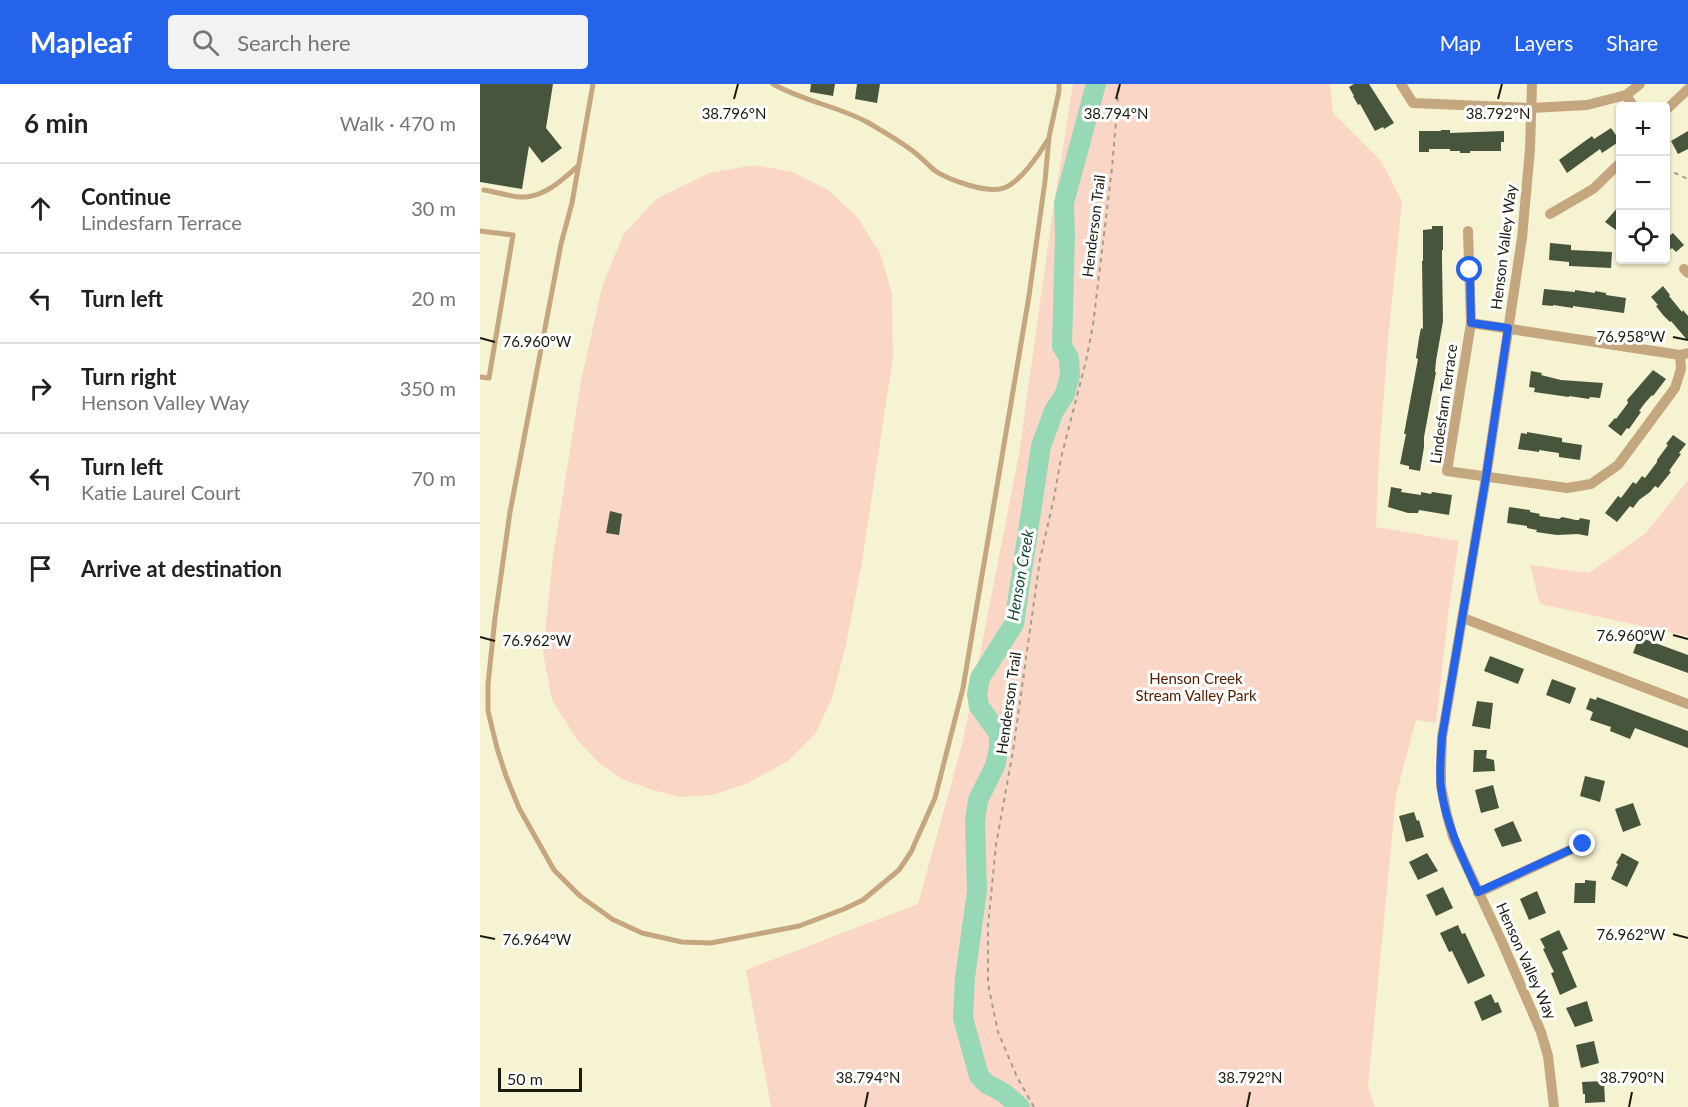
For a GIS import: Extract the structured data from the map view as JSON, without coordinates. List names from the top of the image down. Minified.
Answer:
{"streets":{"street":["Henson Valley Way","Lindesfarn Terrace"],"path":["Henderson Trail"]},"crossings":[["Henson Valley Way","Lindesfarn Terrace"]],"water":["Henson Creek"],"parks":["Henson Creek Stream Valley Park"],"scale_bar":"50 m","page":{"header":"Mapleaf","search":"Search here","nav":["Map","Layers","Share"],"heading":["6 min","Walk · 470 m"],"map_buttons":["+","−"],"list":[["Continue","Lindesfarn Terrace","30 m"],["Turn left","20 m"],["Turn right","Henson Valley Way","350 m"],["Turn left","Katie Laurel Court","70 m"],"Arrive at destination"],"scale":"50 m"},"coordinates":["38.796°N","38.794°N","38.792°N","76.958°W","76.960°W","76.962°W","76.964°W","38.790°N"]}
